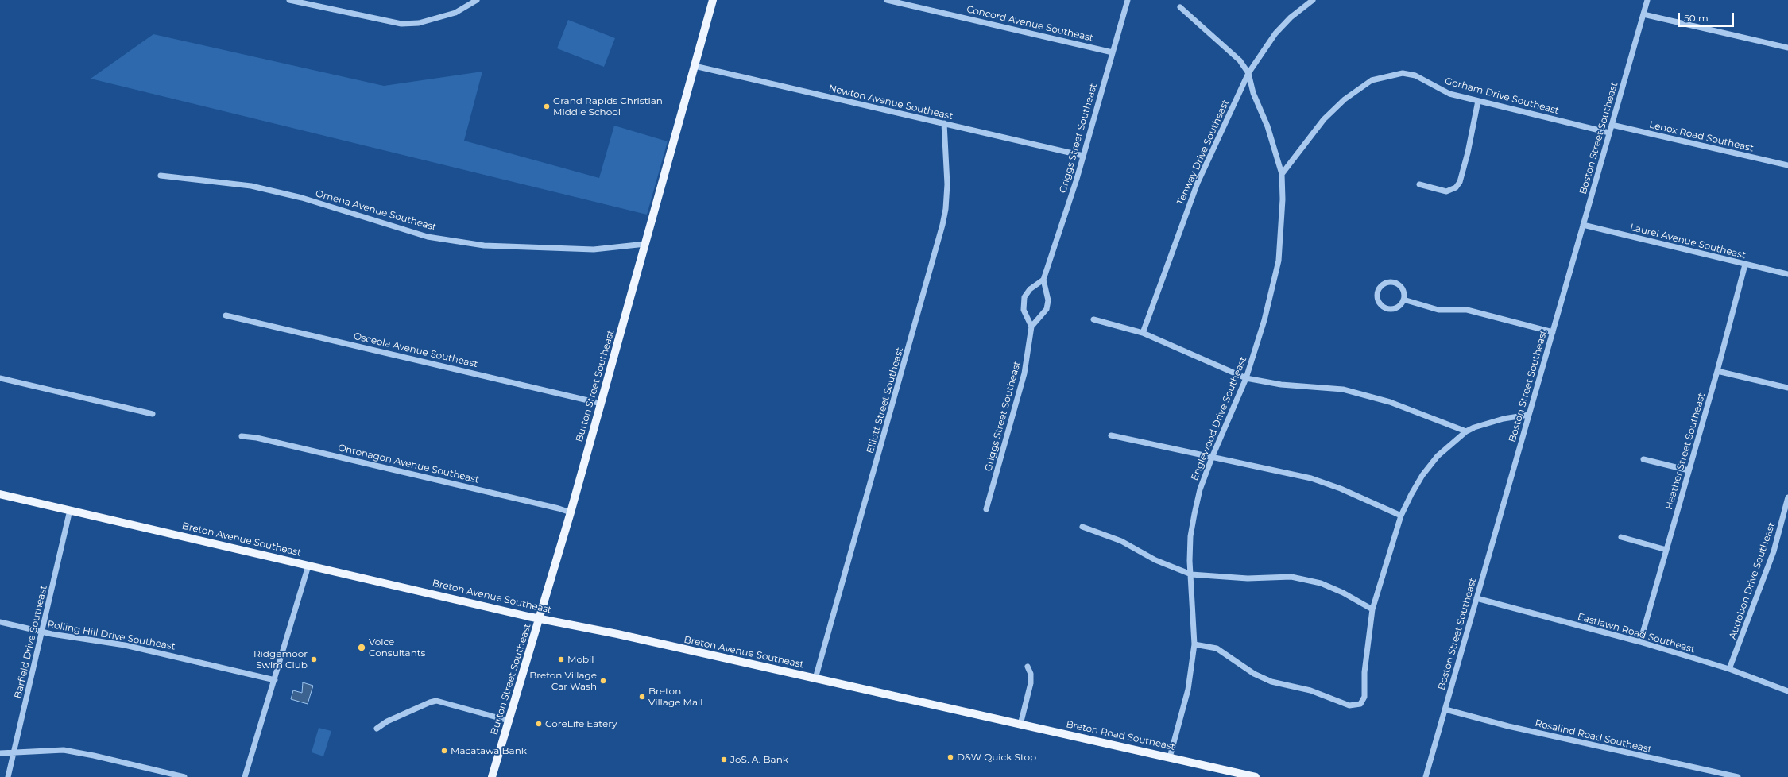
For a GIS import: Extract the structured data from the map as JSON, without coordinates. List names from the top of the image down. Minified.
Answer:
{"streets":{"main road":["Burton Street Southeast","Breton Avenue Southeast","Breton Road Southeast"],"street":["Concord Avenue Southeast","Gorham Drive Southeast","Newton Avenue Southeast","Lenox Road Southeast","Griggs Street Southeast","Boston Street Southeast","Tenway Drive Southeast","Omena Avenue Southeast","Laurel Avenue Southeast","Osceola Avenue Southeast","Elliott Street Southeast","Englewood Drive Southeast","Heather Street Southeast","Ontonagon Avenue Southeast","Audobon Drive Southeast","Eastlawn Road Southeast","Rolling Hill Drive Southeast","Barfield Drive Southeast","Rosalind Road Southeast"]},"crossings":[["Concord Avenue Southeast","Griggs Street Southeast"],["Gorham Drive Southeast","Boston Street Southeast"],["Gorham Drive Southeast","Englewood Drive Southeast"],["Newton Avenue Southeast","Griggs Street Southeast"],["Newton Avenue Southeast","Burton Street Southeast"],["Newton Avenue Southeast","Elliott Street Southeast"],["Lenox Road Southeast","Boston Street Southeast"],["Boston Street Southeast","Laurel Avenue Southeast"],["Boston Street Southeast","Eastlawn Road Southeast"],["Boston Street Southeast","Rosalind Road Southeast"],["Tenway Drive Southeast","Englewood Drive Southeast"],["Omena Avenue Southeast","Burton Street Southeast"],["Laurel Avenue Southeast","Heather Street Southeast"],["Osceola Avenue Southeast","Burton Street Southeast"],["Burton Street Southeast","Ontonagon Avenue Southeast"],["Burton Street Southeast","Breton Avenue Southeast"],["Elliott Street Southeast","Breton Avenue Southeast"],["Englewood Drive Southeast","Breton Road Southeast"],["Heather Street Southeast","Eastlawn Road Southeast"],["Breton Avenue Southeast","Barfield Drive Southeast"],["Breton Avenue Southeast","Breton Road Southeast"],["Audobon Drive Southeast","Eastlawn Road Southeast"],["Rolling Hill Drive Southeast","Barfield Drive Southeast"]],"places":["Grand Rapids Christian Middle School","Voice Consultants","Ridgemoor Swim Club","Mobil","Breton Village Car Wash","Breton Village Mall","CoreLife Eatery","Macatawa Bank","D&W Quick Stop","JoS. A. Bank"],"scale_bar":"50 m"}
